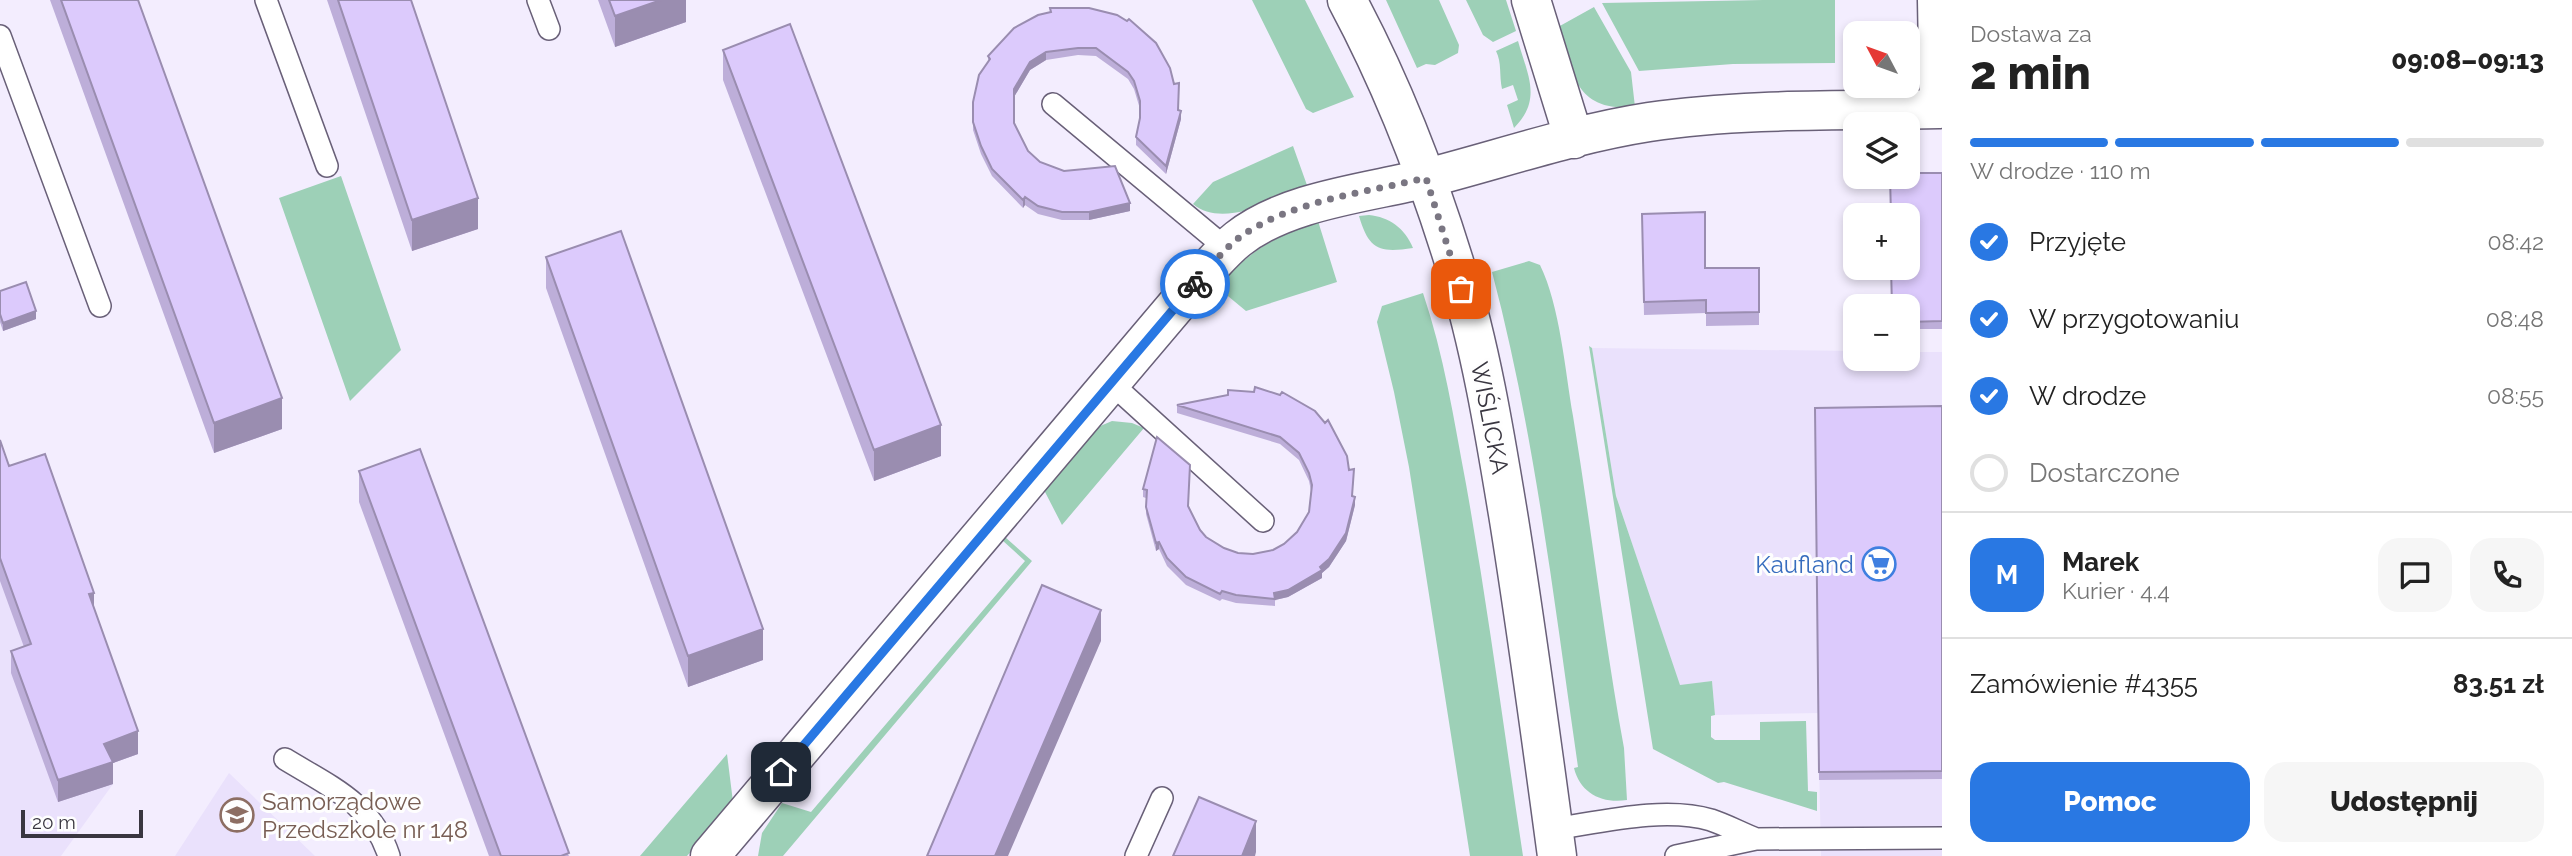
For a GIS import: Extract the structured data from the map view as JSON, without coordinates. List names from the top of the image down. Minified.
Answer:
{"streets":{"street":["WIŚLICKA"]},"places":{"supermarket":["Kaufland"],"school or university":["Samorządowe Przedszkole nr 148"]},"scale_bar":"20 m","north":"top left","page":{"heading":["2 min","Dostawa za","09:08–09:13"],"panel":["Marek","Kurier · 4.4","Zamówienie #4355","83.51 zł"],"map_buttons":["+","−"],"bar":"W drodze · 110 m","list":[["Przyjęte","08:42"],["W przygotowaniu","08:48"],["W drodze","08:55"],"Dostarczone"],"round":"M","buttons":["Pomoc","Udostępnij"],"scale":"20 m"}}
